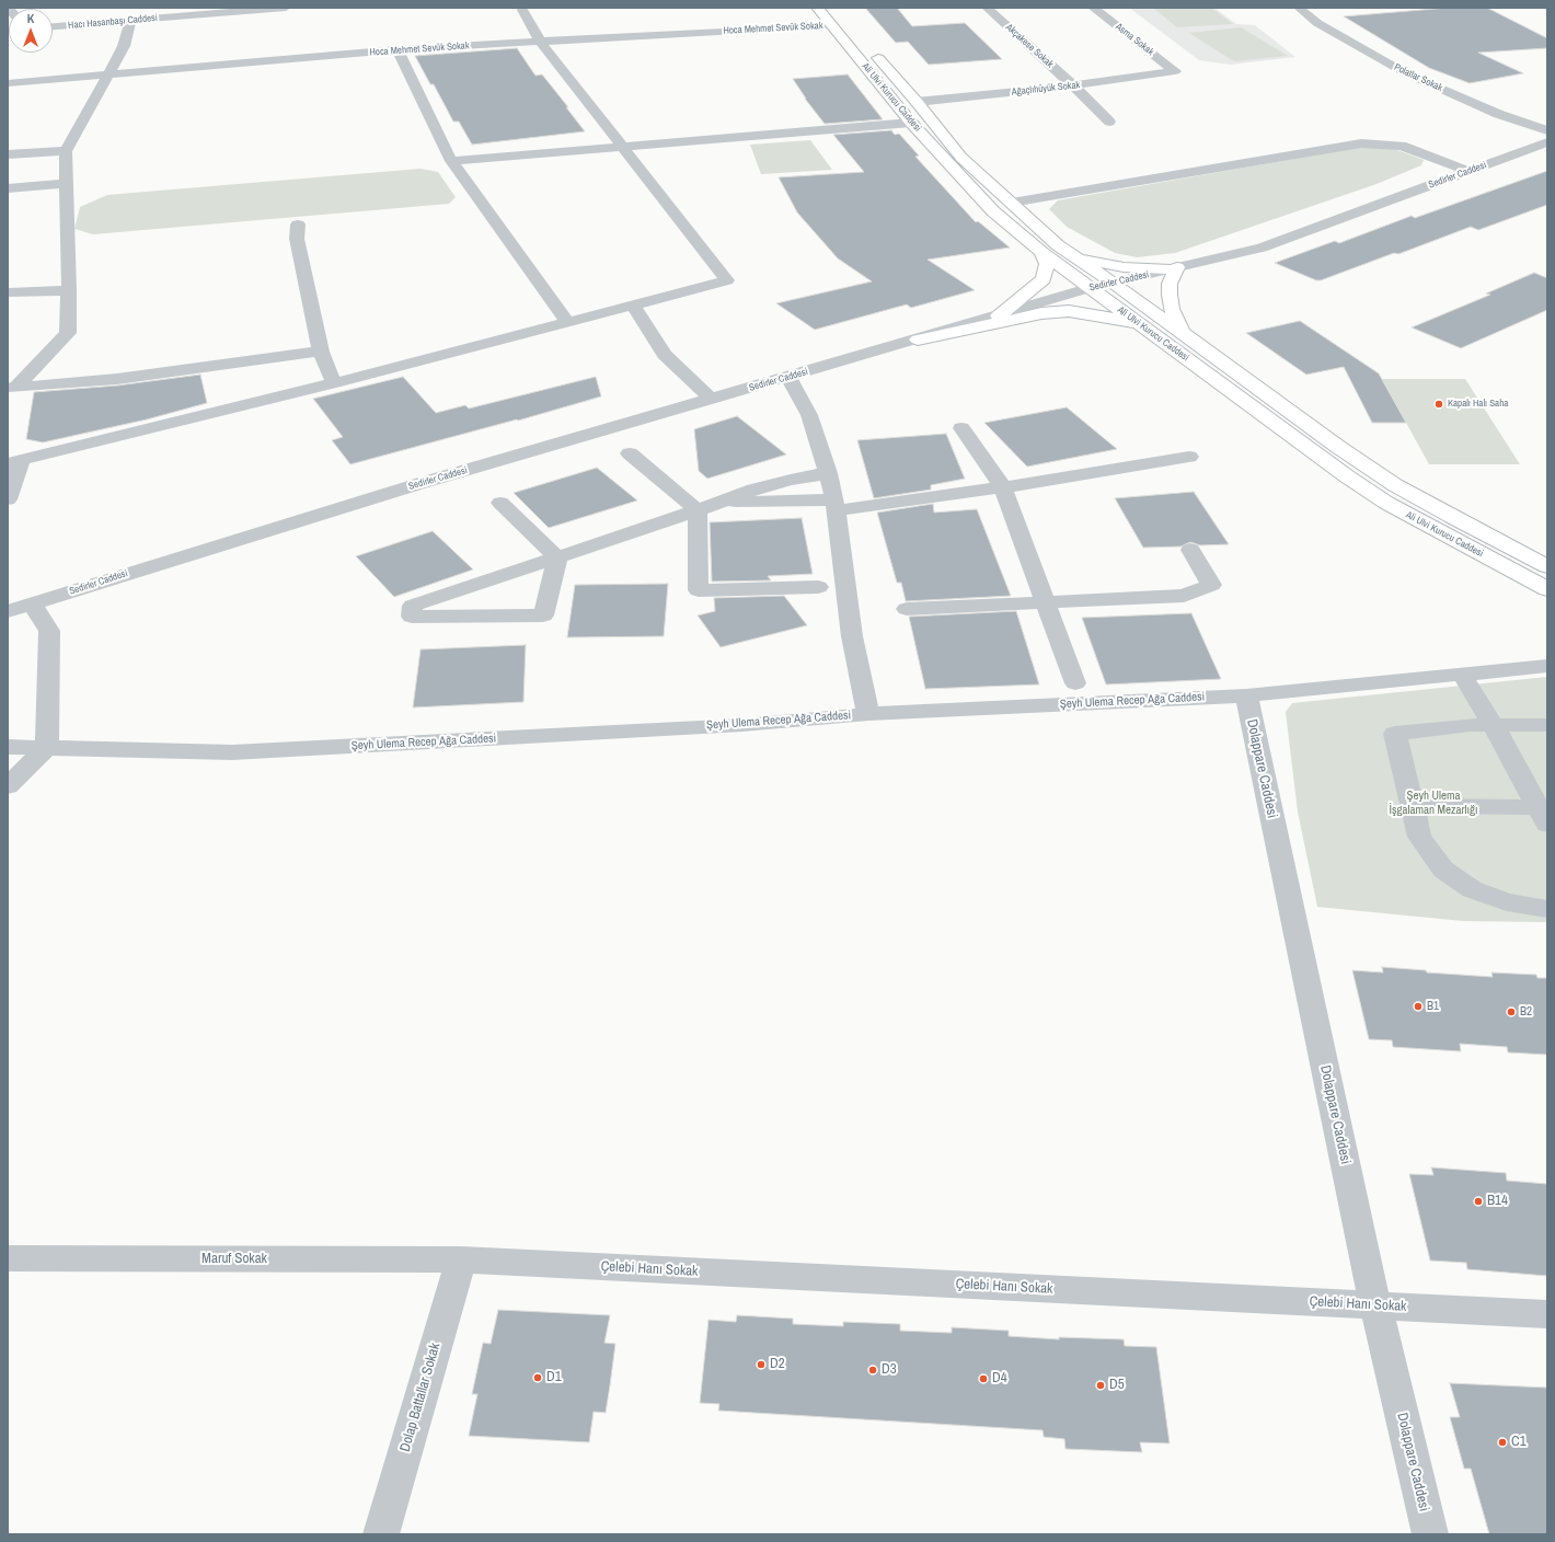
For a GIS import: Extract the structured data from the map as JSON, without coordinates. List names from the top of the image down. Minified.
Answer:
{"streets":{"main road":["Ali Ulvi Kurucu Caddesi"],"street":["Hacı Hasanbaşı Caddesi","Hoca Mehmet Sevük Sokak","Asma Sokak","Akçakese Sokak","Polatlar Sokak","Ağaçlıhüyük Sokak","Sedirler Caddesi","Şeyh Ulema Recep Ağa Caddesi","Dolappare Caddesi","Maruf Sokak","Çelebi Hanı Sokak","Dolap Battallar Sokak"]},"crossings":[["Hoca Mehmet Sevük Sokak","Ali Ulvi Kurucu Caddesi"],["Asma Sokak","Ağaçlıhüyük Sokak"],["Akçakese Sokak","Ağaçlıhüyük Sokak"],["Ağaçlıhüyük Sokak","Ali Ulvi Kurucu Caddesi"],["Ali Ulvi Kurucu Caddesi","Sedirler Caddesi"],["Şeyh Ulema Recep Ağa Caddesi","Dolappare Caddesi"],["Dolappare Caddesi","Çelebi Hanı Sokak"],["Maruf Sokak","Çelebi Hanı Sokak"],["Maruf Sokak","Dolap Battallar Sokak"],["Çelebi Hanı Sokak","Dolap Battallar Sokak"]],"parks":["Şeyh Ulema İşgalaman Mezarlığı"],"places":["Kapalı Halı Saha","B1","B2","B14","D2","D3","D1","D4","D5","C1"],"north":"top"}
